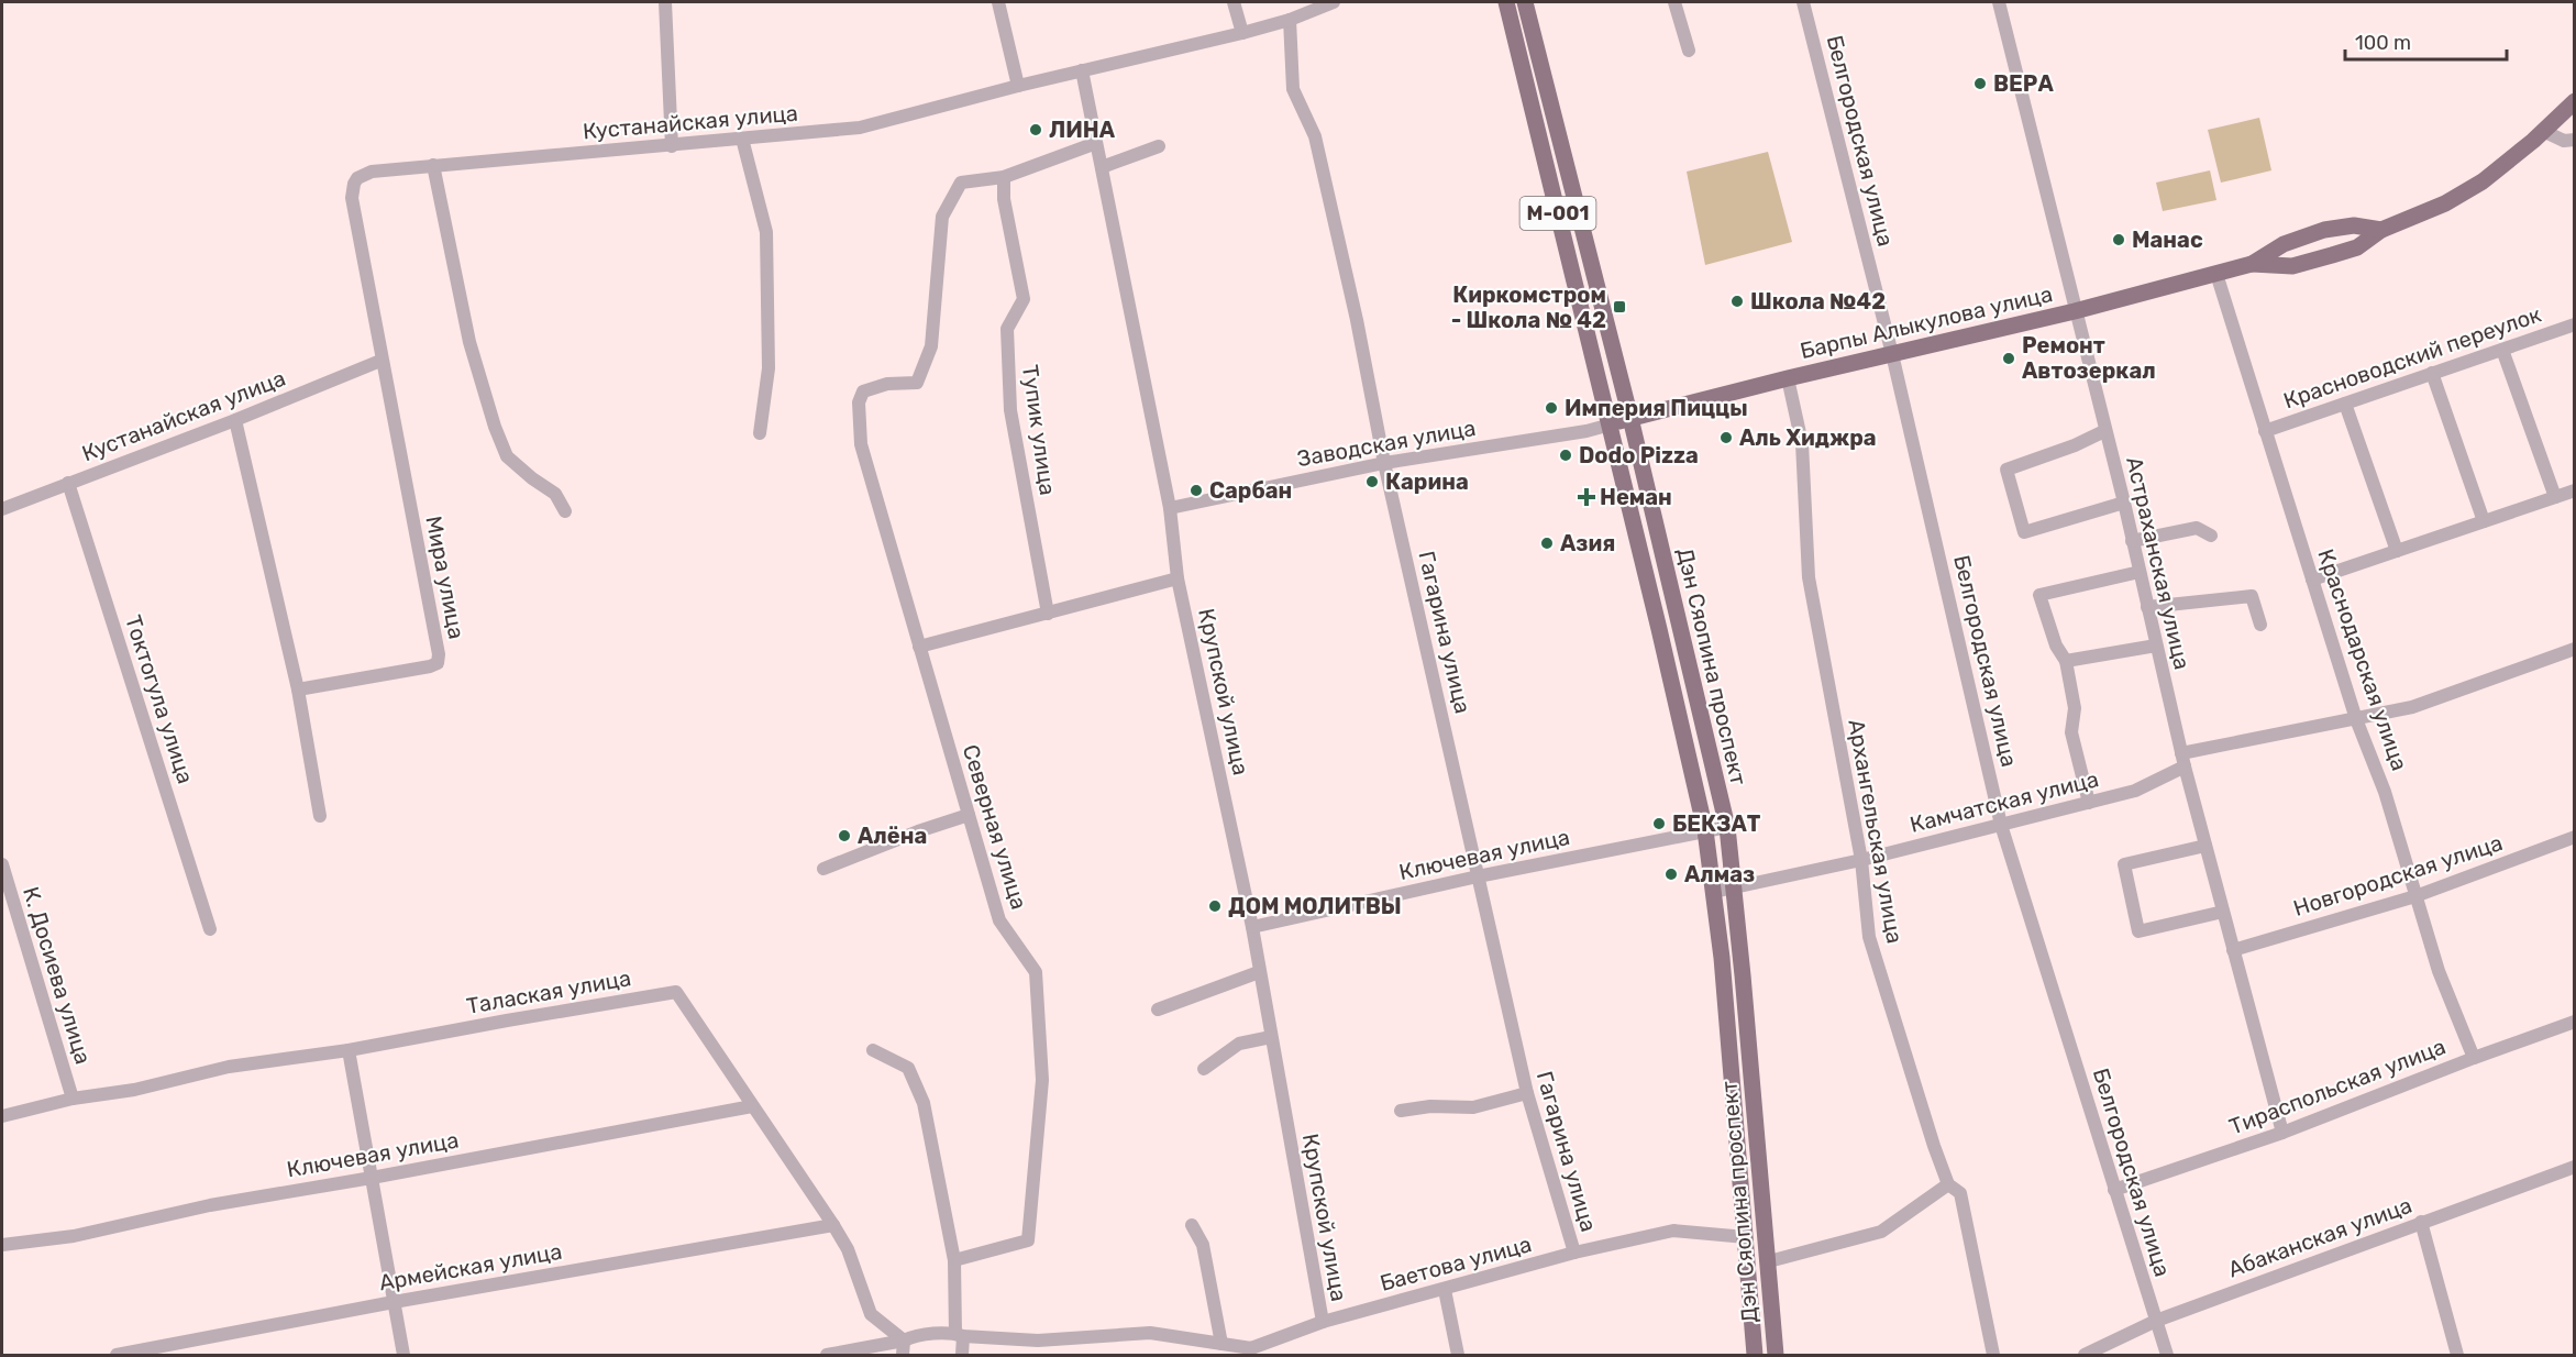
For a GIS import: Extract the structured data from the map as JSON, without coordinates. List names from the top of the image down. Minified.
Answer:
{"streets":{"main road":["M-001","Барпы Алыкулова улица","Дэн Сяопина проспект"],"street":["Кустанайская улица","Белгородская улица","Красноводский переулок","Тупик улица","Заводская улица","Астраханская улица","Мира улица","Гагарина улица","Краснодарская улица","Крупской улица","Токтогула улица","Камчатская улица","Северная улица","Архангельская улица","Ключевая улица","Новгородская улица","К. Досиева улица","Талаская улица","Тираспольская улица","Абаканская улица","Баетова улица","Армейская улица"]},"crossings":[["Кустанайская улица","Мира улица"],["Кустанайская улица","Гагарина улица"],["Кустанайская улица","Крупской улица"],["Кустанайская улица","Токтогула улица"],["Белгородская улица","Барпы Алыкулова улица"],["Белгородская улица","Камчатская улица"],["Белгородская улица","Тираспольская улица"],["Белгородская улица","Абаканская улица"],["Барпы Алыкулова улица","Заводская улица"],["Барпы Алыкулова улица","Астраханская улица"],["Барпы Алыкулова улица","Краснодарская улица"],["Барпы Алыкулова улица","Дэн Сяопина проспект"],["Барпы Алыкулова улица","Архангельская улица"],["Красноводский переулок","Краснодарская улица"],["Тупик улица","Северная улица"],["Заводская улица","Гагарина улица"],["Заводская улица","Дэн Сяопина проспект"],["Заводская улица","Крупской улица"],["Астраханская улица","Камчатская улица"],["Астраханская улица","Новгородская улица"],["Астраханская улица","Тираспольская улица"],["Гагарина улица","Ключевая улица"],["Гагарина улица","Баетова улица"],["Краснодарская улица","Камчатская улица"],["Краснодарская улица","Новгородская улица"],["Краснодарская улица","Тираспольская улица"],["Дэн Сяопина проспект","Камчатская улица"],["Дэн Сяопина проспект","Ключевая улица"],["Дэн Сяопина проспект","Баетова улица"],["Крупской улица","Ключевая улица"],["Крупской улица","Баетова улица"],["Камчатская улица","Архангельская улица"],["Ключевая улица","Талаская улица"],["К. Досиева улица","Талаская улица"],["Талаская улица","Баетова улица"],["Талаская улица","Армейская улица"]],"places":{"other":["ВЕРА","ЛИНА","Манас","Школа №42","Ремонт Автозеркал","Империя Пиццы","Аль Хиджра","Dodo Pizza","Карина","Сарбан","Азия","БЕКЗАТ","Алёна","Алмаз","ДОМ МОЛИТВЫ"],"transit":["Киркомстром - Школа № 42"],"health":["Неман"]},"scale_bar":"100 m"}
